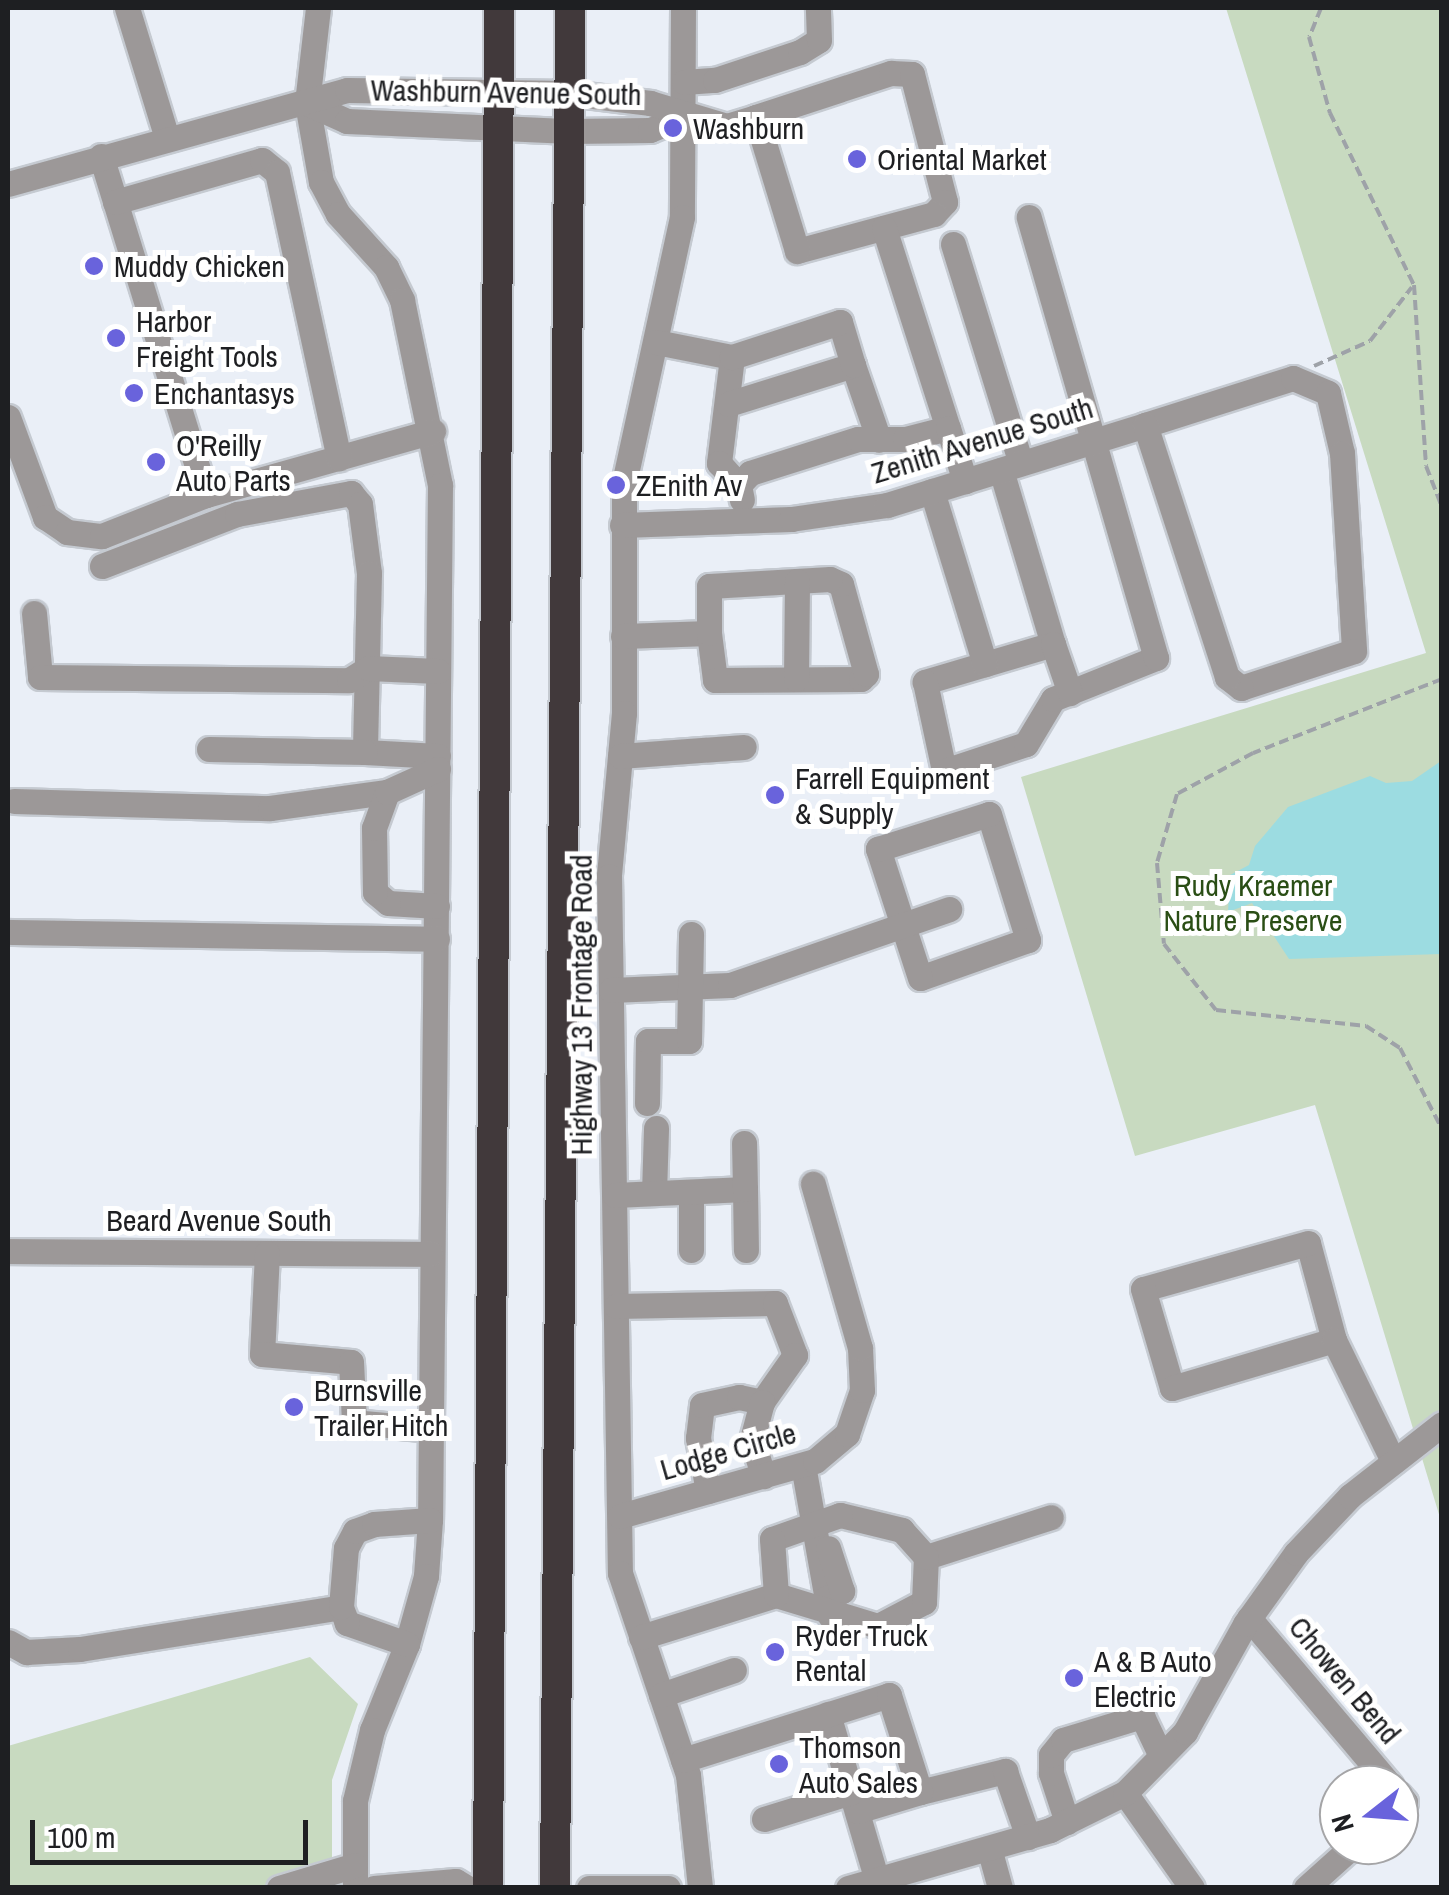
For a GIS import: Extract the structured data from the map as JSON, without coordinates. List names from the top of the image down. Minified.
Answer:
{"streets":{"street":["Washburn Avenue South","Zenith Avenue South","Highway 13 Frontage Road","Beard Avenue South","Lodge Circle","Chowen Bend"]},"crossings":[["Washburn Avenue South","Highway 13 Frontage Road"],["Zenith Avenue South","Highway 13 Frontage Road"],["Highway 13 Frontage Road","Lodge Circle"]],"parks":["Rudy Kraemer Nature Preserve"],"places":["Washburn","Oriental Market","Muddy Chicken","Harbor Freight Tools","Enchantasys","O'Reilly Auto Parts","ZEnith Av","Farrell Equipment & Supply","Burnsville Trailer Hitch","Ryder Truck Rental","A & B Auto Electric","Thomson Auto Sales"],"scale_bar":"100 m","north":"left"}
